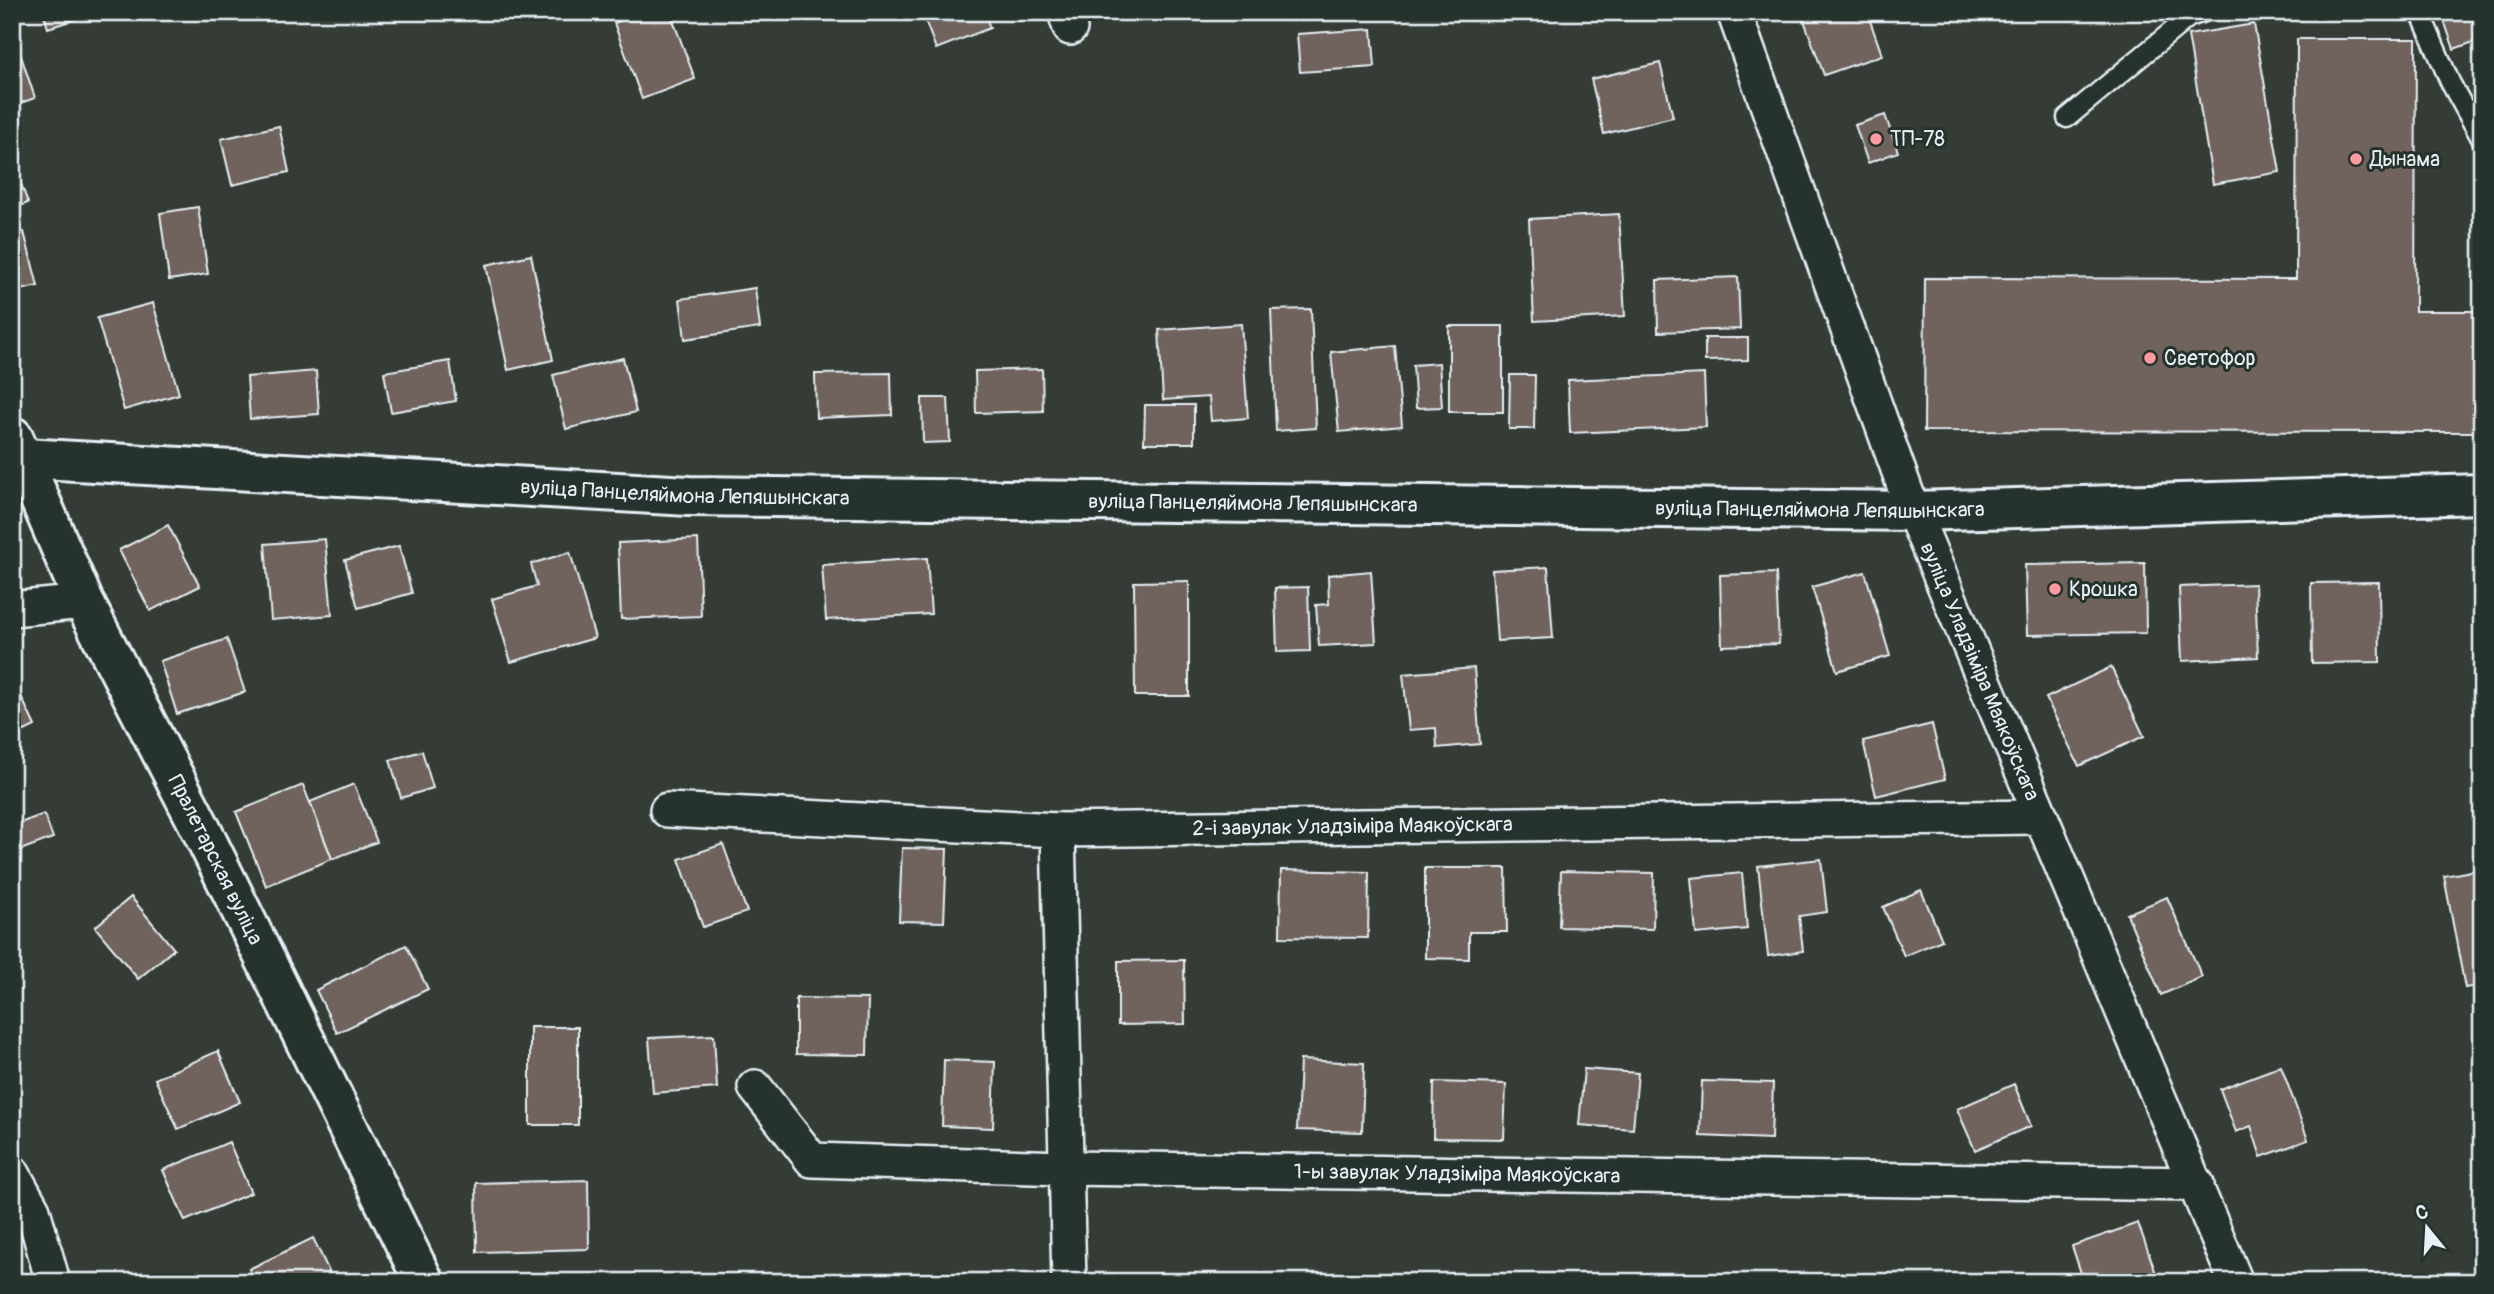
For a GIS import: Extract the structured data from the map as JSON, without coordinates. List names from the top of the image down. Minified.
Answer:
{"streets":{"street":["вуліца Панцеляймона Лепяшынскага","вуліца Уладзіміра Маякоўскага","2-і завулак Уладзіміра Маякоўскага","Пралетарская вуліца","1-ы завулак Уладзіміра Маякоўскага"]},"crossings":[["вуліца Панцеляймона Лепяшынскага","вуліца Уладзіміра Маякоўскага"],["вуліца Панцеляймона Лепяшынскага","Пралетарская вуліца"],["вуліца Уладзіміра Маякоўскага","2-і завулак Уладзіміра Маякоўскага"],["вуліца Уладзіміра Маякоўскага","1-ы завулак Уладзіміра Маякоўскага"]],"places":["ТП-78","Дынама","Светофор","Крошка"],"north":"top"}
